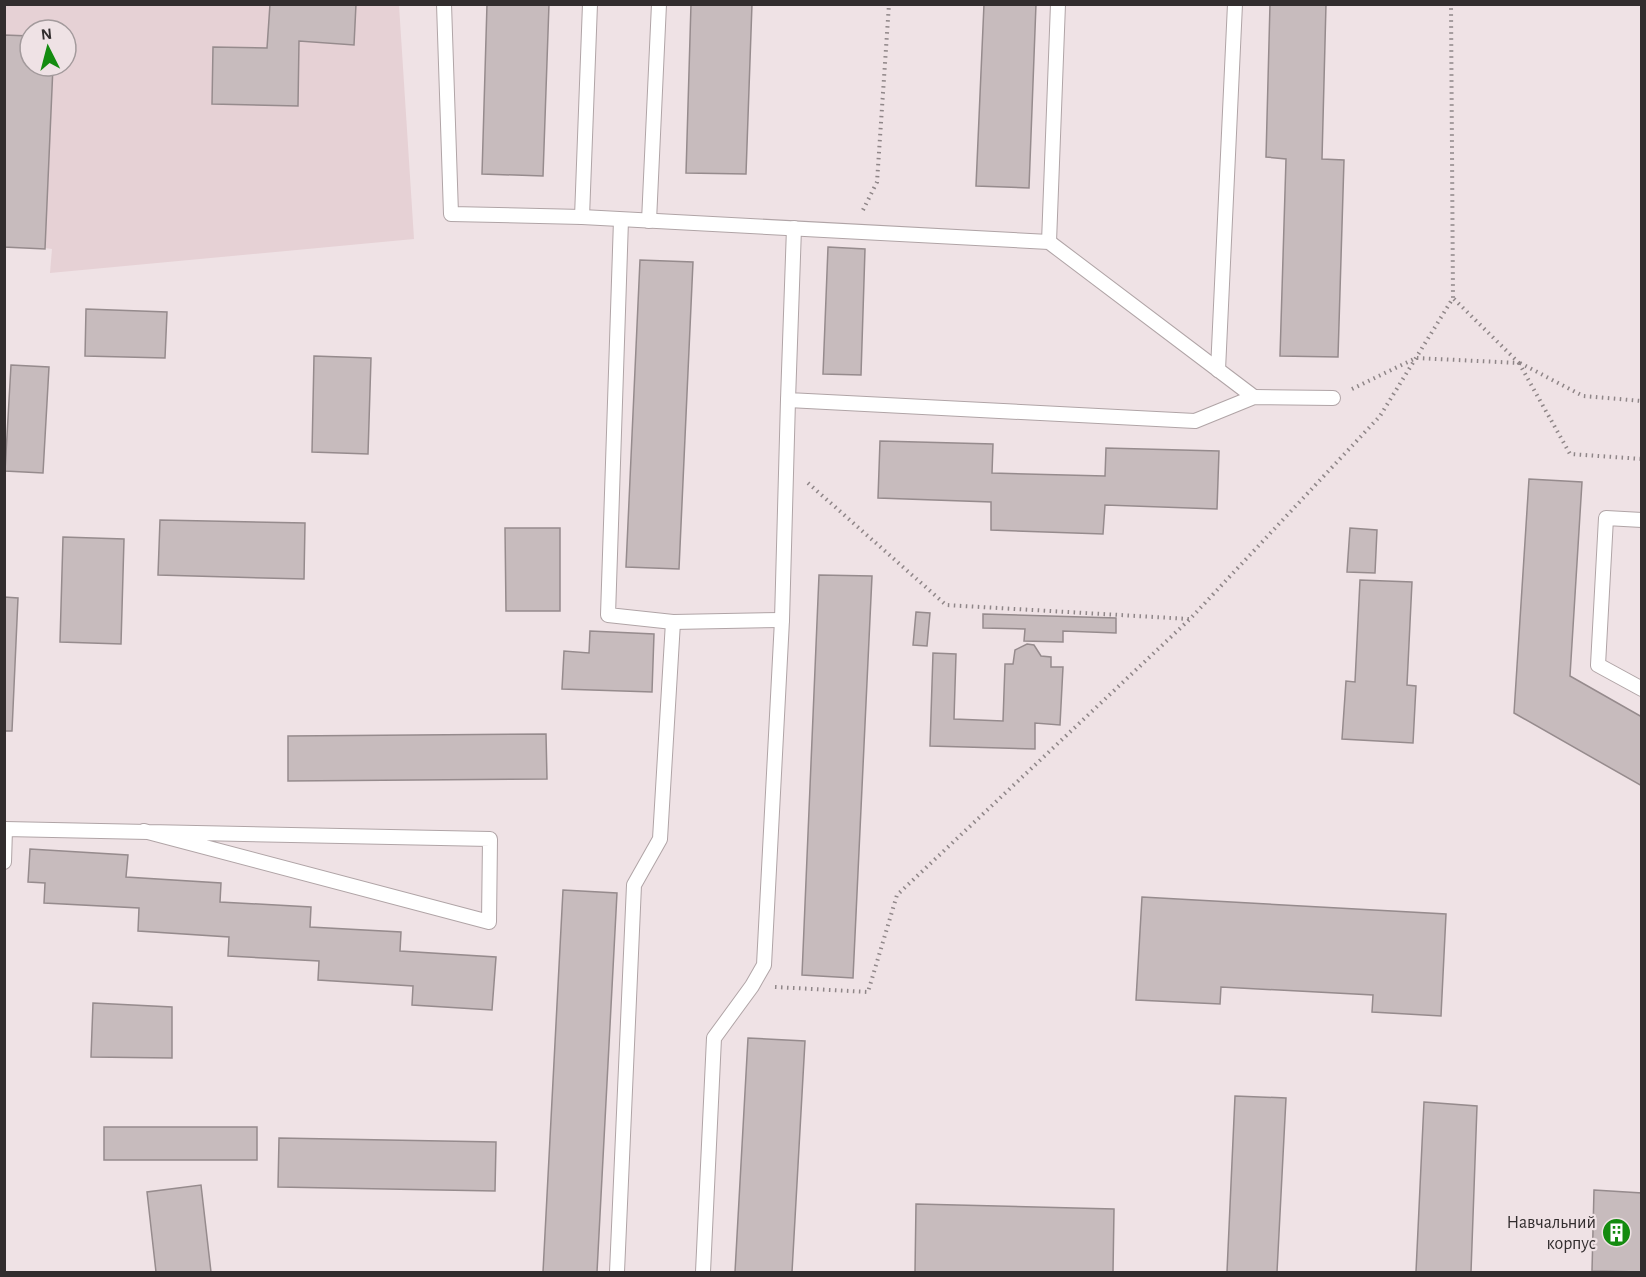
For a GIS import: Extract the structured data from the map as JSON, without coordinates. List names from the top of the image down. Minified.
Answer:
{"places":{"building":["Навчальний корпус"]},"north":"top"}
